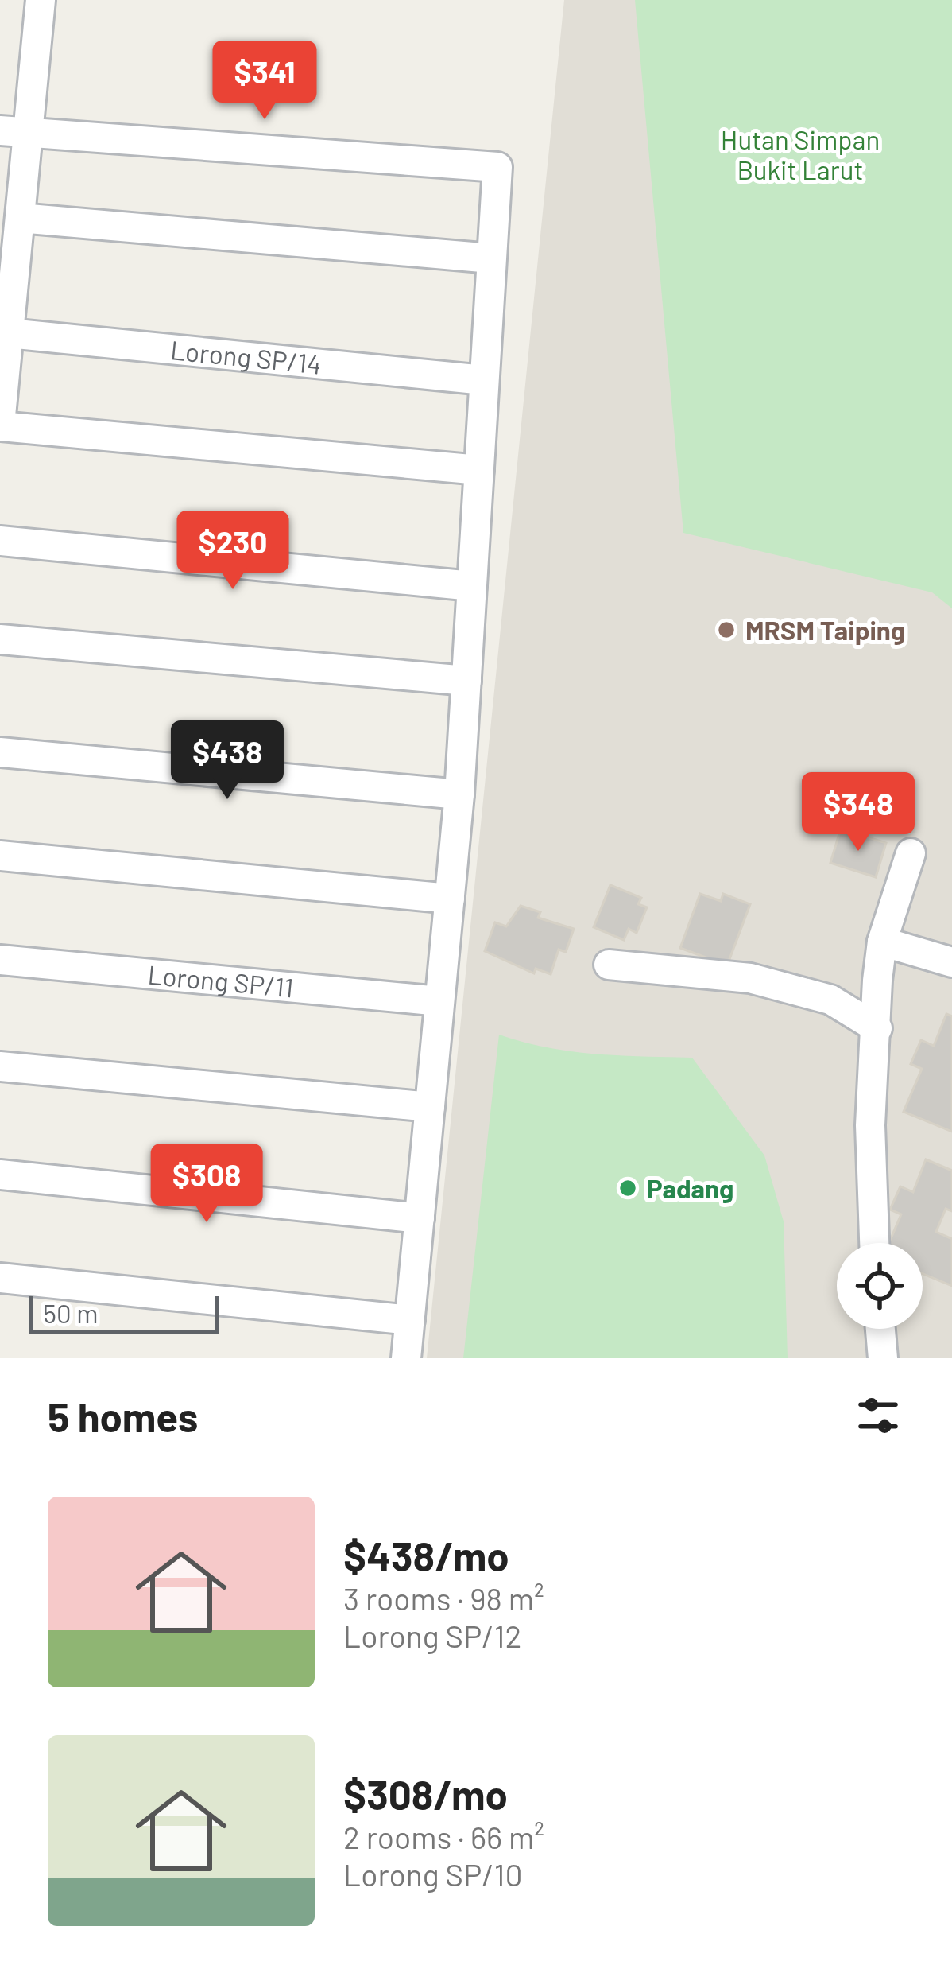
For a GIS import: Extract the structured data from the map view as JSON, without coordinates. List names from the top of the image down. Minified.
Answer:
{"streets":{"street":["Lorong SP/14","Lorong SP/11"]},"parks":["Hutan Simpan Bukit Larut"],"places":["MRSM Taiping","Padang"],"scale_bar":"50 m","page":{"price":["$341","$230","$438","$348","$308"],"scale":"50 m","heading":"5 homes","list":[{"name":"$438/mo","note":"3 rooms · 98 m² · Lorong SP/12"},{"name":"$308/mo","note":"2 rooms · 66 m² · Lorong SP/10"}]}}
